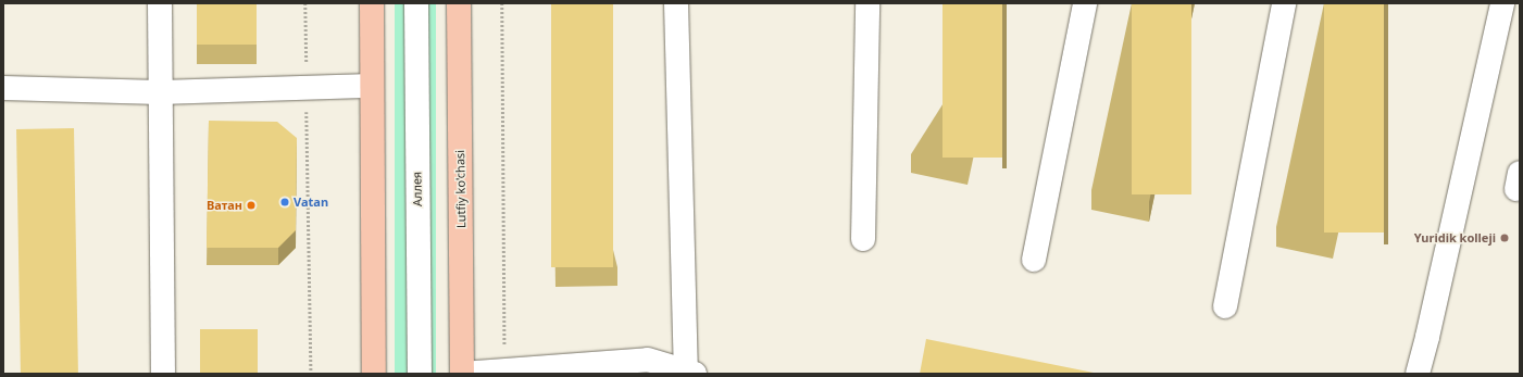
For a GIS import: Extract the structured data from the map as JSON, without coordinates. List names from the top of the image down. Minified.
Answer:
{"streets":{"main road":["Lutfiy ko'chasi"],"street":["Аллея"]},"places":["Vatan","Ватан","Yuridik kolleji"]}
